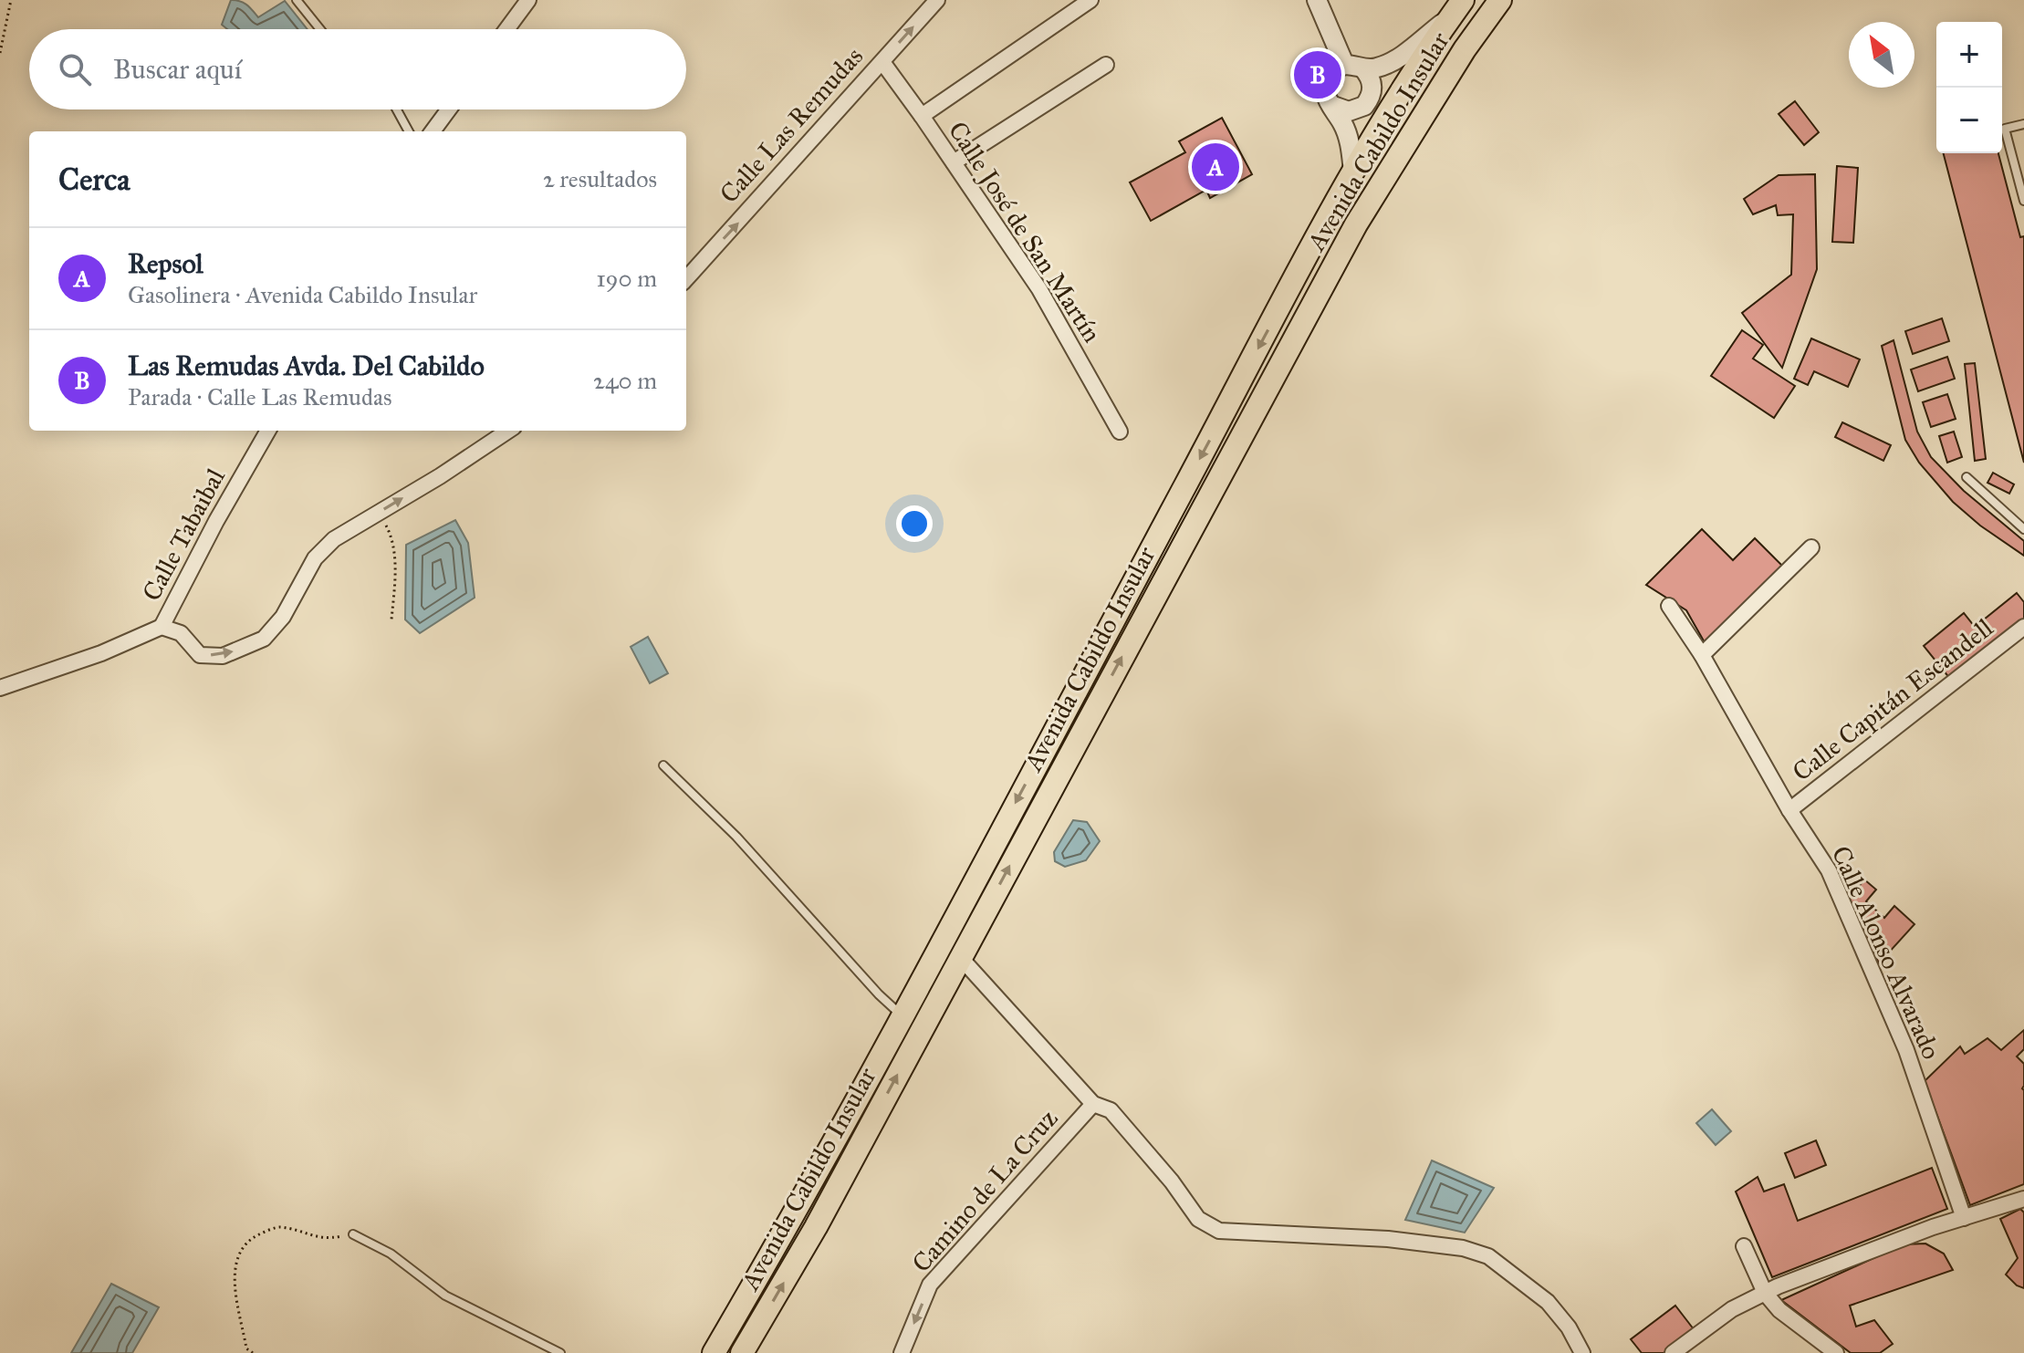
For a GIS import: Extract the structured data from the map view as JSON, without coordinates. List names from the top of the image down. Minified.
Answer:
{"streets":{"main road":["Avenida Cabildo Insular"],"street":["Calle Las Remudas","Calle José de San Martín","Calle Tabaibal","Calle Capitán Escandell","Calle Alonso Alvarado","Camino de La Cruz"]},"crossings":[["Calle Las Remudas","Calle José de San Martín"],["Calle Capitán Escandell","Calle Alonso Alvarado"]],"one_way":["Camino de La Cruz"],"north":"top left","page":{"map_buttons":["+","−"],"search":"Buscar aquí","pins":["B","A"],"heading":["Cerca","2 resultados"],"list":[{"mark":"A","name":"Repsol","note":"Gasolinera · Avenida Cabildo Insular","value":"190 m"},{"mark":"B","name":"Las Remudas Avda. Del Cabildo","note":"Parada · Calle Las Remudas","value":"240 m"}]}}
